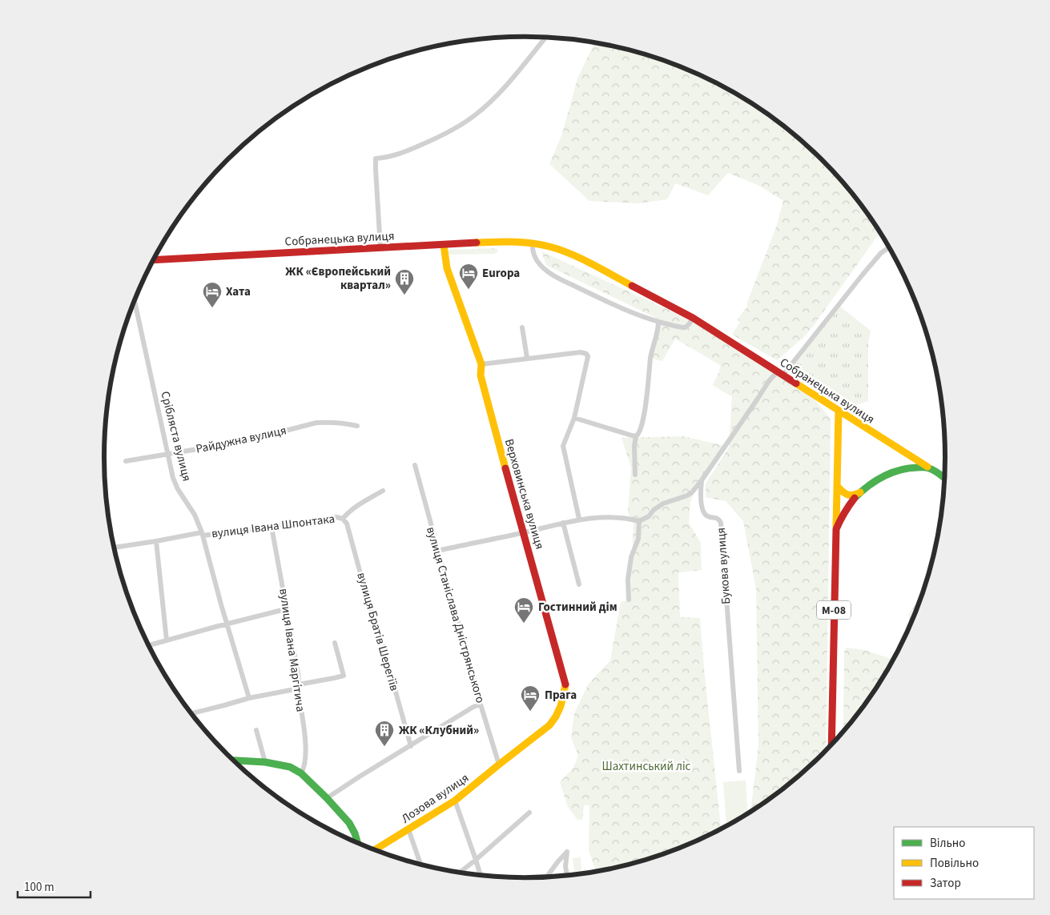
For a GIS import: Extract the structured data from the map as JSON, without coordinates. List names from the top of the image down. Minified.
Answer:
{"streets":{"main road":["Собранецька вулиця","Верховинська вулиця","М-08","Лозова вулиця"],"street":["Срібляста вулиця","Райдужна вулиця","вулиця Івана Шпонтака","Букова вулиця","вулиця Станіслава Дністрянського","вулиця Братів Шерегіїв","вулиця Івана Маргітича"]},"crossings":[["Собранецька вулиця","Верховинська вулиця"],["Собранецька вулиця","М-08"],["Срібляста вулиця","Райдужна вулиця"],["Срібляста вулиця","вулиця Івана Шпонтака"],["Верховинська вулиця","Лозова вулиця"],["вулиця Івана Шпонтака","вулиця Братів Шерегіїв"],["вулиця Івана Шпонтака","вулиця Івана Маргітича"],["вулиця Станіслава Дністрянського","Лозова вулиця"]],"parks":["Шахтинський ліс"],"places":{"hotel":["Europa","Хата","Гостинний дім","Прага"],"building":["ЖК «Європейський квартал»","ЖК «Клубний»"]},"legend":["Вільно","Повільно","Затор"],"scale_bar":"100 m"}
